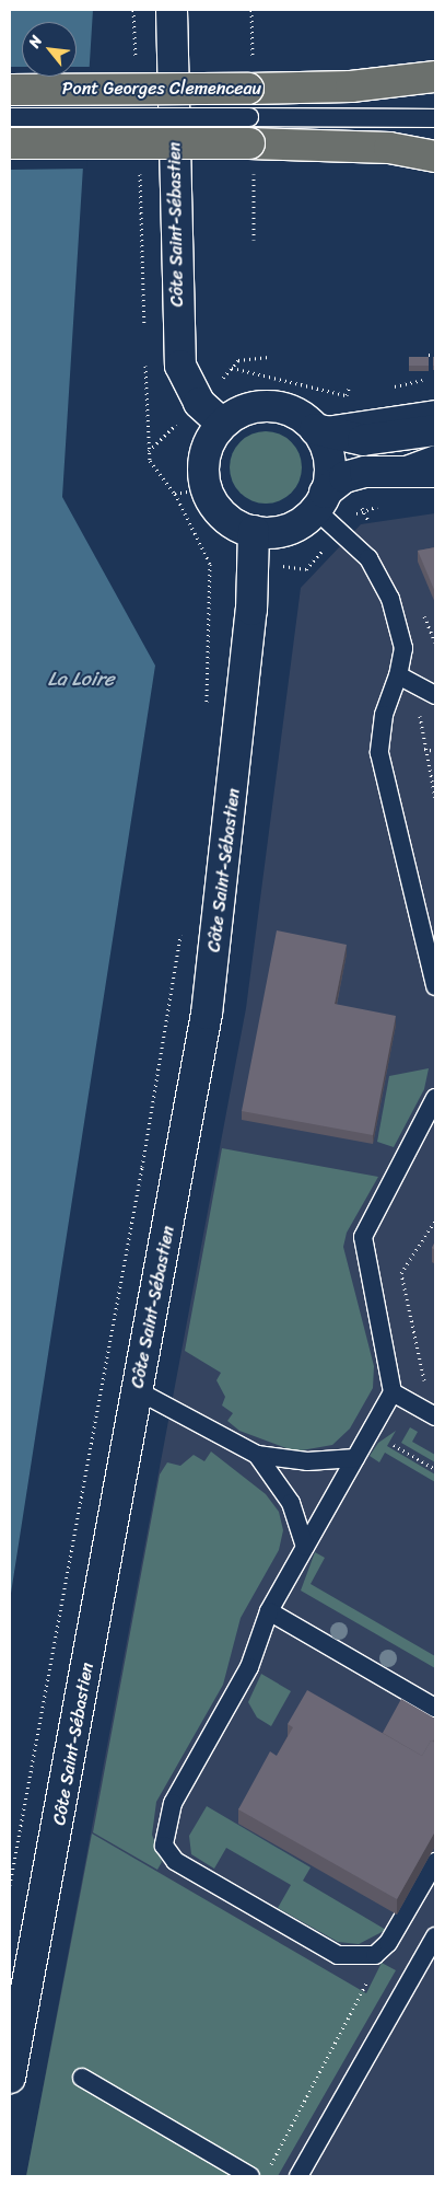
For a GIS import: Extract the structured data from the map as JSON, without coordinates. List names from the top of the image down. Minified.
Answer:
{"streets":{"main road":["Pont Georges Clemenceau","Côte Saint-Sébastien"]},"water":["La Loire"],"north":"top left"}
